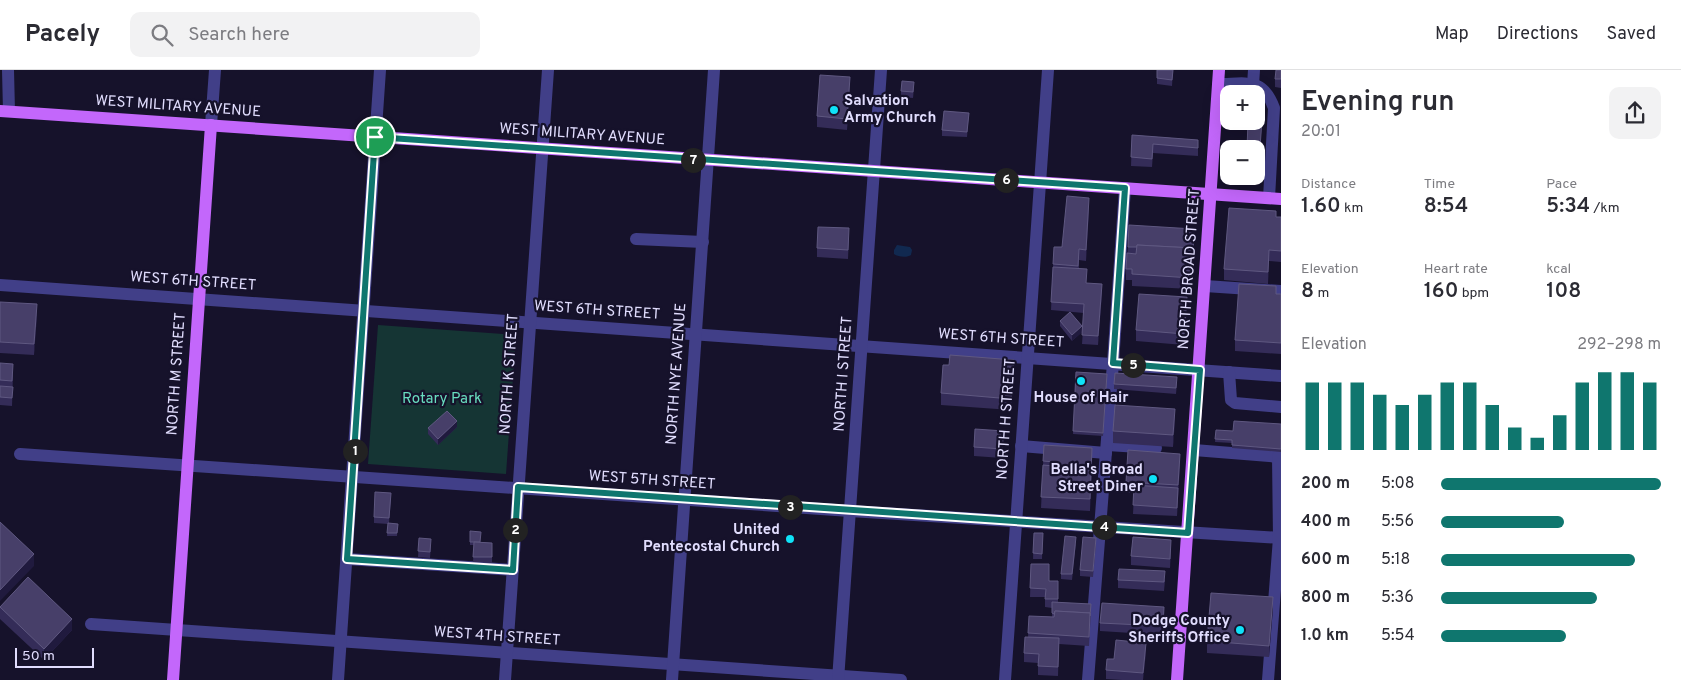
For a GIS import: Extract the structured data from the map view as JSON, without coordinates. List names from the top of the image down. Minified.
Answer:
{"streets":{"main road":["WEST MILITARY AVENUE","NORTH BROAD STREET","NORTH M STREET"],"street":["WEST 6TH STREET","NORTH K STREET","NORTH NYE AVENUE","NORTH I STREET","NORTH H STREET","WEST 5TH STREET","WEST 4TH STREET"]},"crossings":[["WEST MILITARY AVENUE","NORTH BROAD STREET"],["WEST MILITARY AVENUE","NORTH M STREET"],["WEST MILITARY AVENUE","NORTH K STREET"],["WEST MILITARY AVENUE","NORTH NYE AVENUE"],["WEST MILITARY AVENUE","NORTH I STREET"],["WEST MILITARY AVENUE","NORTH H STREET"],["NORTH BROAD STREET","WEST 6TH STREET"],["NORTH BROAD STREET","WEST 5TH STREET"],["WEST 6TH STREET","NORTH M STREET"],["WEST 6TH STREET","NORTH K STREET"],["WEST 6TH STREET","NORTH NYE AVENUE"],["WEST 6TH STREET","NORTH I STREET"],["WEST 6TH STREET","NORTH H STREET"],["NORTH M STREET","WEST 5TH STREET"],["NORTH M STREET","WEST 4TH STREET"],["NORTH K STREET","WEST 5TH STREET"],["NORTH K STREET","WEST 4TH STREET"],["NORTH NYE AVENUE","WEST 5TH STREET"],["NORTH NYE AVENUE","WEST 4TH STREET"],["NORTH I STREET","WEST 5TH STREET"],["NORTH I STREET","WEST 4TH STREET"],["NORTH H STREET","WEST 5TH STREET"]],"parks":["Rotary Park"],"places":["Salvation Army Church","House of Hair","Bella's Broad Street Diner","United Pentecostal Church","Dodge County Sheriffs Office"],"scale_bar":"50 m","page":{"header":"Pacely","search":"Search here","nav":["Map","Directions","Saved"],"heading":["Evening run","20:01"],"map_buttons":["+","−"],"pins":["7","6","5","1","3","4","2"],"stats":[["Distance","1.60 km"],["Time","8:54"],["Pace","5:34 /km"],["Elevation","8 m"],["Heart rate","160 bpm"],["kcal","108"]],"chart":["Elevation","292–298 m"],"list":[{"name":"200 m","note":"5:08"},{"name":"400 m","note":"5:56"},{"name":"600 m","note":"5:18"},{"name":"800 m","note":"5:36"},{"name":"1.0 km","note":"5:54"}],"scale":"50 m"}}
